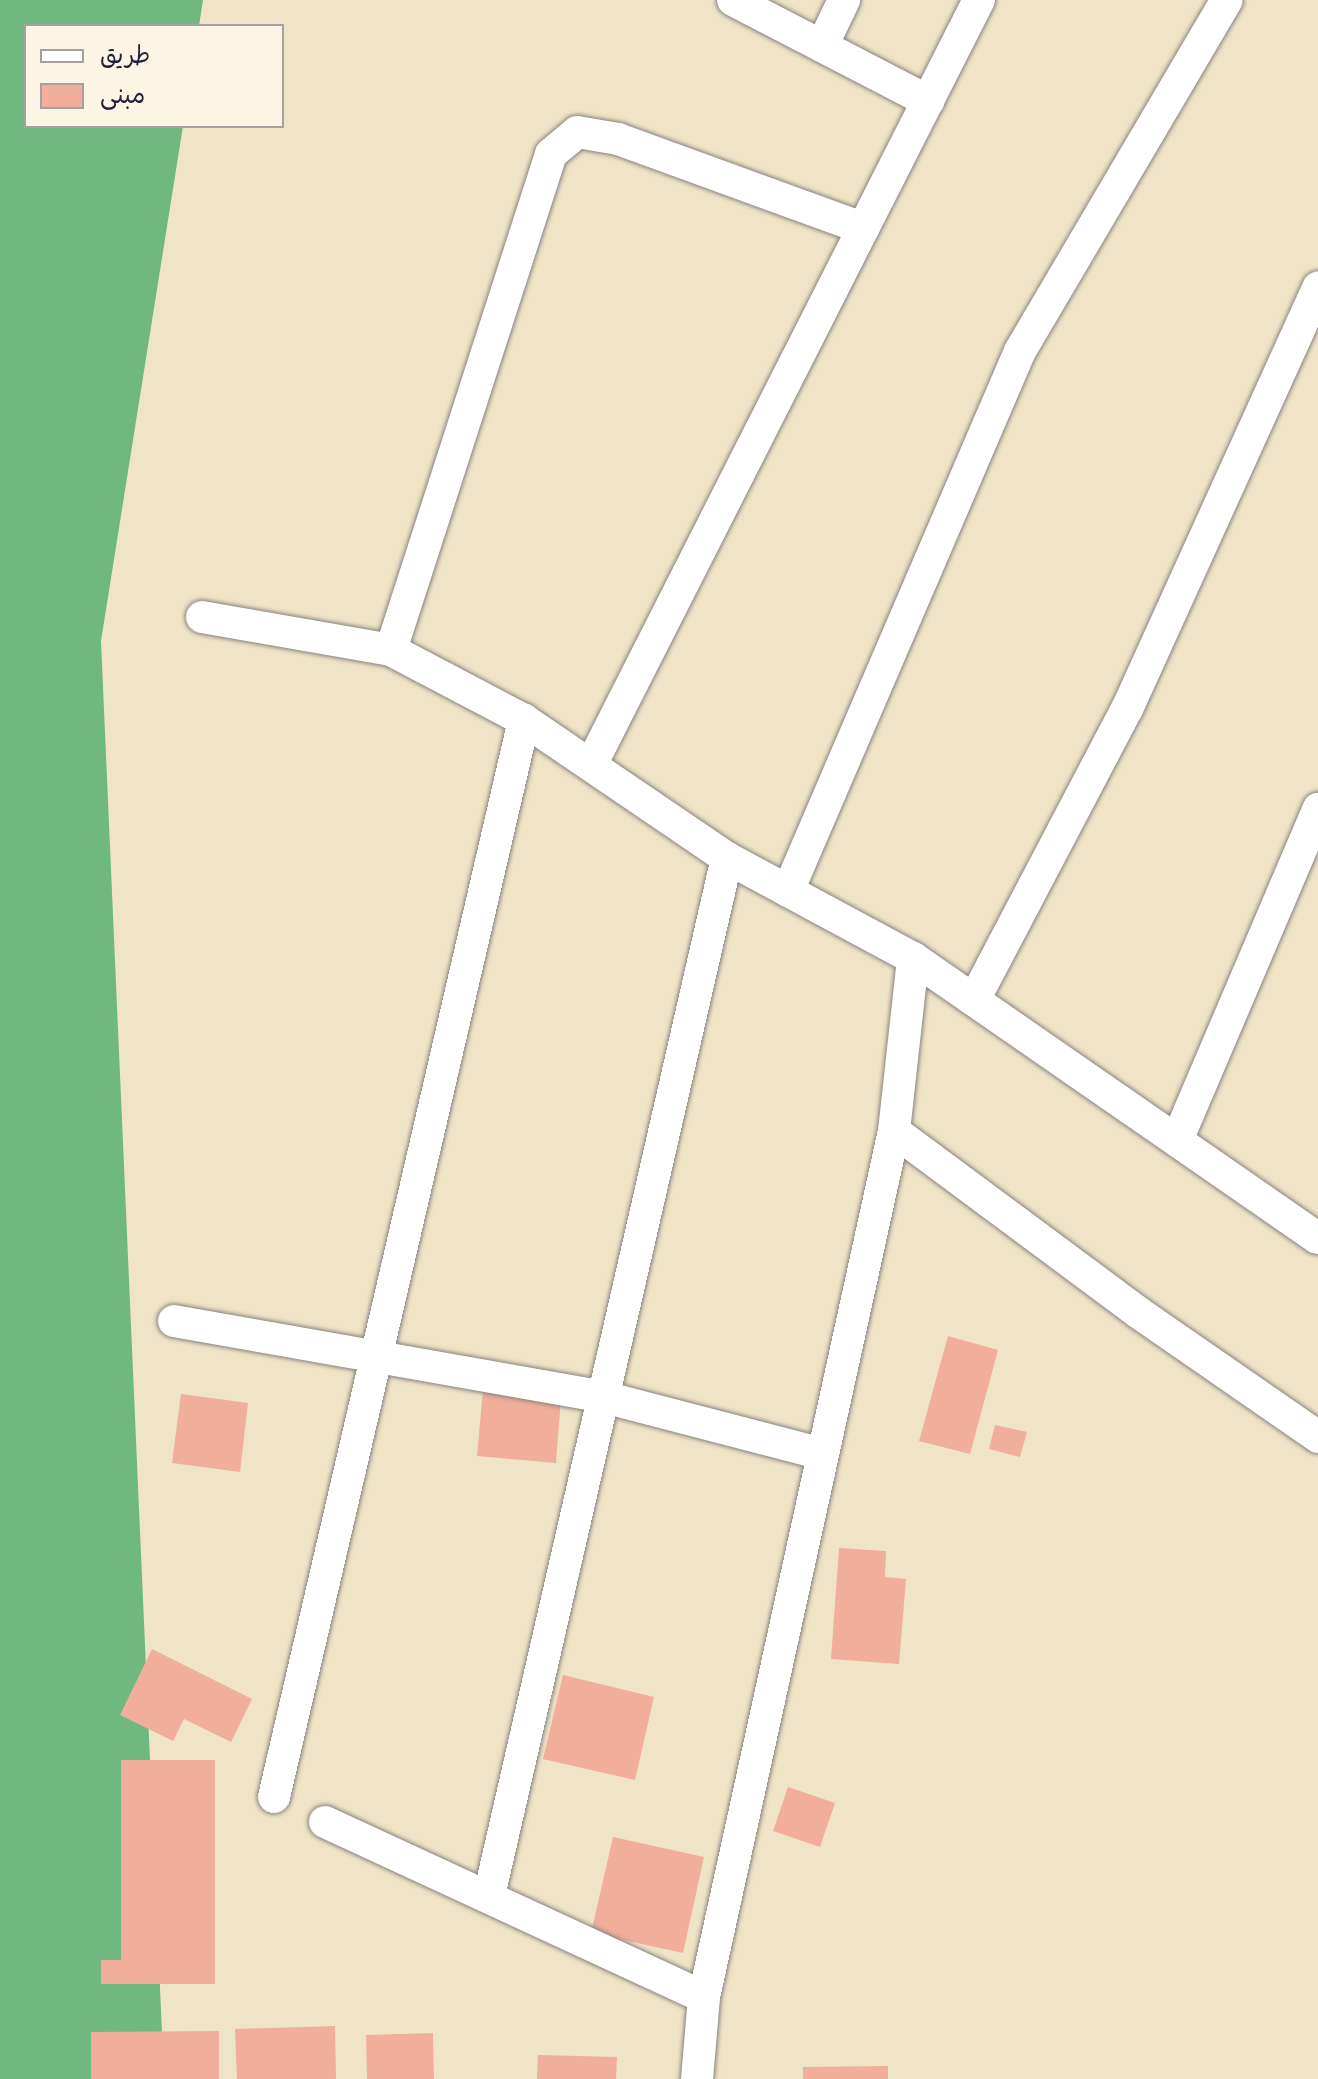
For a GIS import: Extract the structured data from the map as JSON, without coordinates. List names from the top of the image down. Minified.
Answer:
{"legend":["طريق","مبنى"]}
